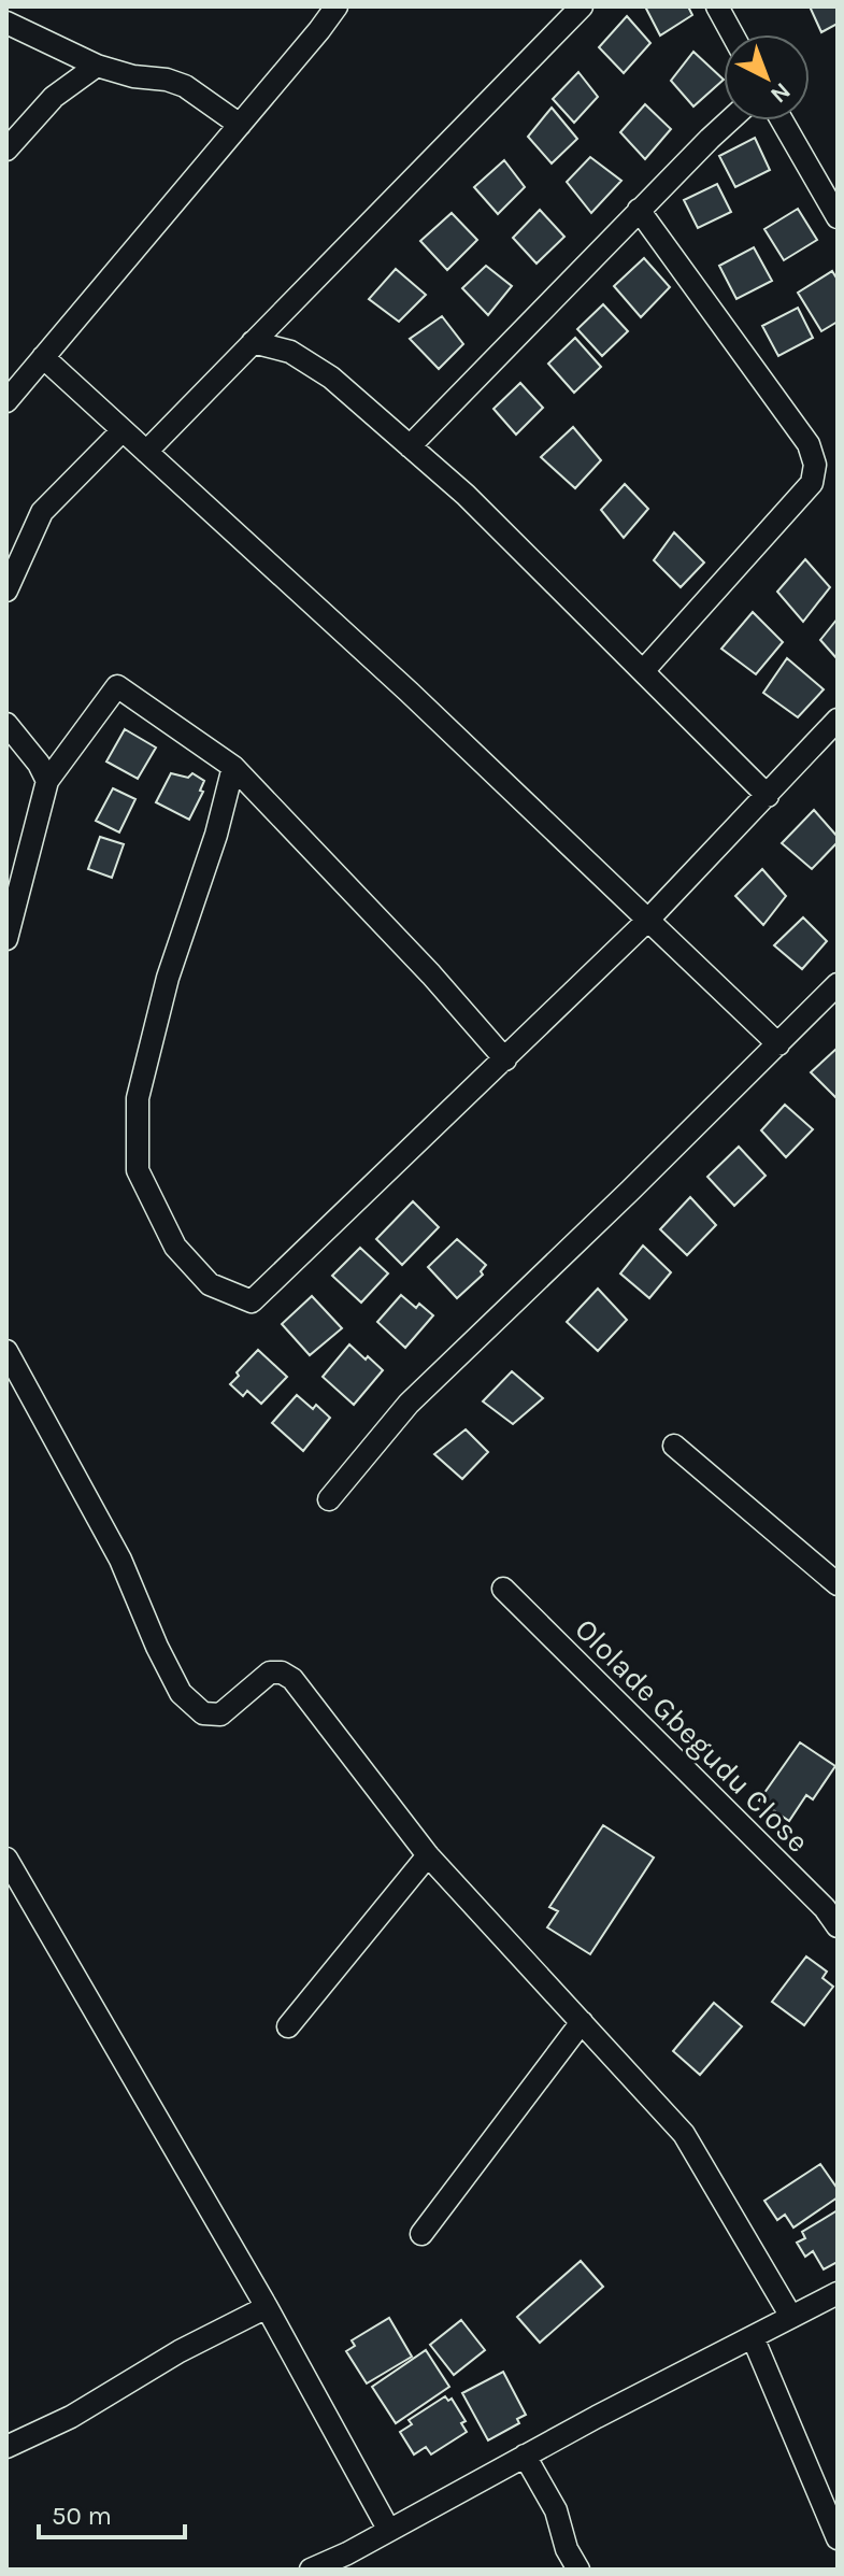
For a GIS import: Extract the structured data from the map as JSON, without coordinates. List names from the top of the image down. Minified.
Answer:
{"streets":{"street":["Ololade Gbegudu Close"]},"scale_bar":"50 m","north":"bottom right"}
